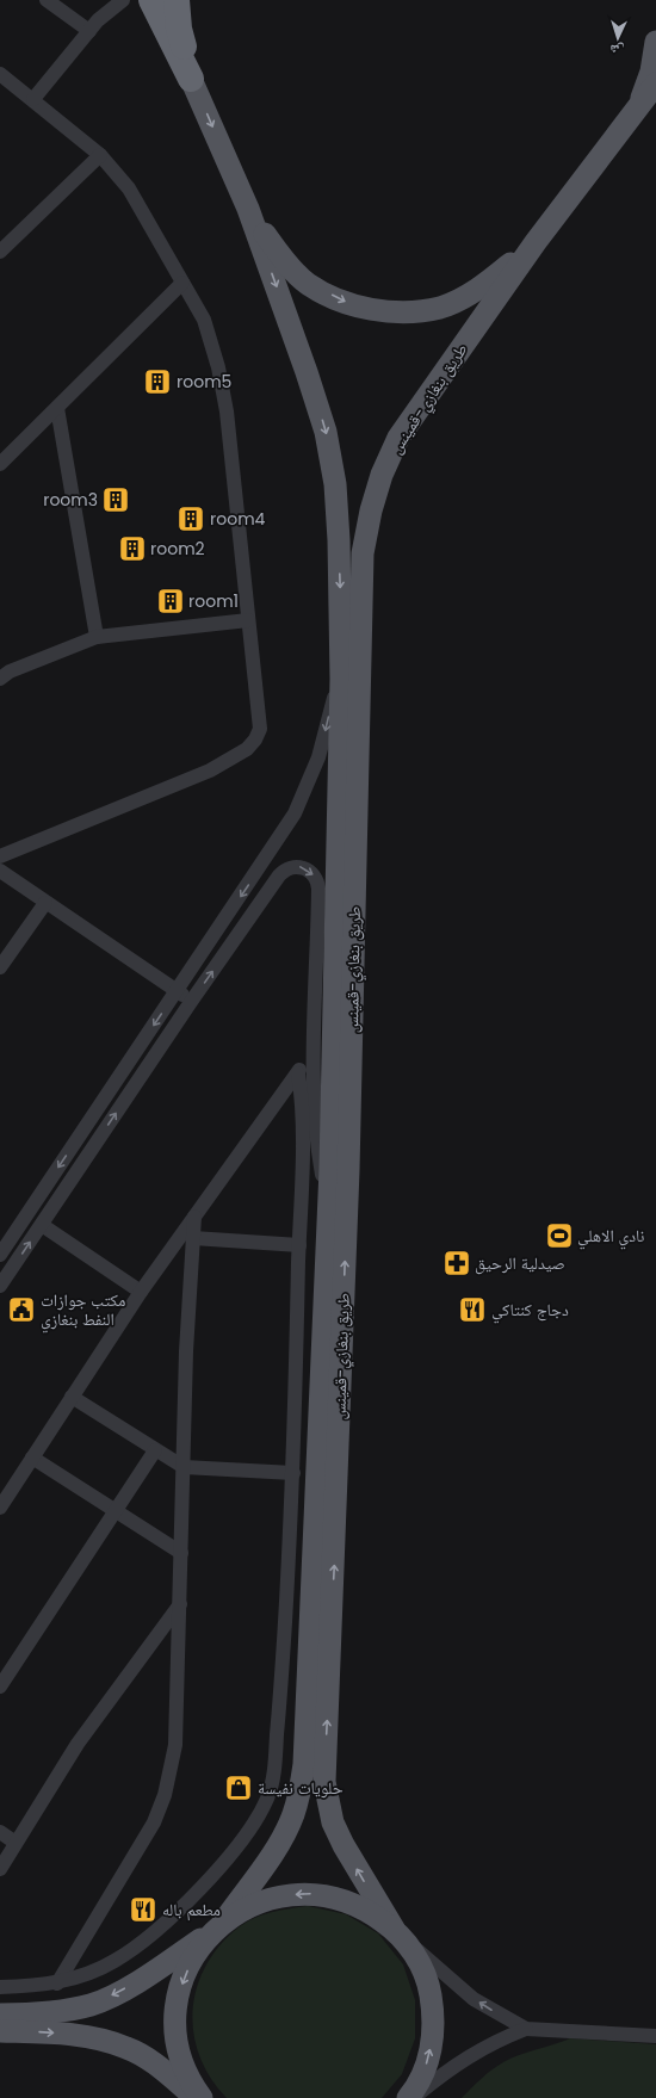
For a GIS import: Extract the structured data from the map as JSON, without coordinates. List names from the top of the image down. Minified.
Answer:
{"streets":{"main road":["طريق بنغازي-قمينس"]},"places":{"building":["room5","room3","room4","room2","room1"],"sports":["نادي الاهلي"],"pharmacy":["صيدلية الرحيق"],"public building":["مكتب جوازات النفط بنغازي"],"restaurant":["دجاج كنتاكي","مطعم باله"],"shop":["حلويات نفيسة"]},"north":"bottom"}
